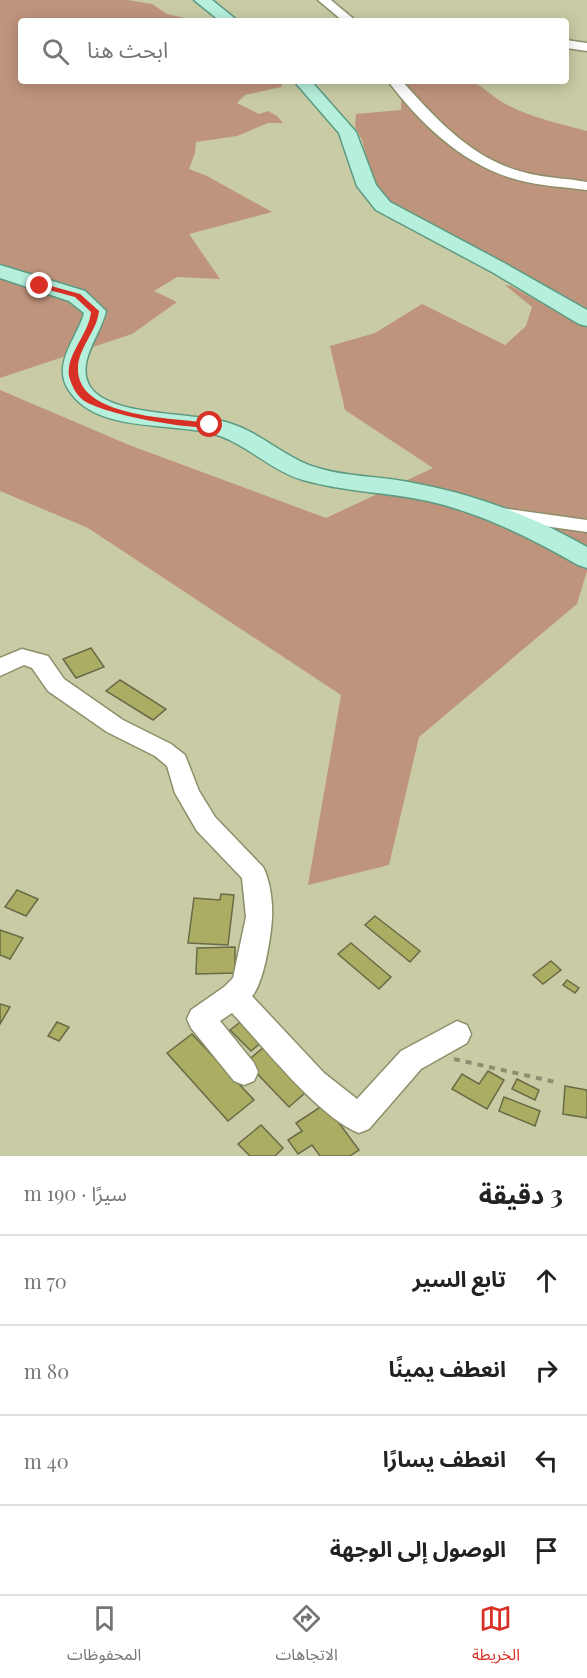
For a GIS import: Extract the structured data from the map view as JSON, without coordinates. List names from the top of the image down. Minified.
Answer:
{"page":{"search":"ابحث هنا","heading":["3 دقيقة","سيرًا · 190 m"],"list":[["تابع السير","70 m"],["انعطف يمينًا","80 m"],["انعطف يسارًا","40 m"],"الوصول إلى الوجهة"],"nav":["الخريطة","الاتجاهات","المحفوظات"]}}
